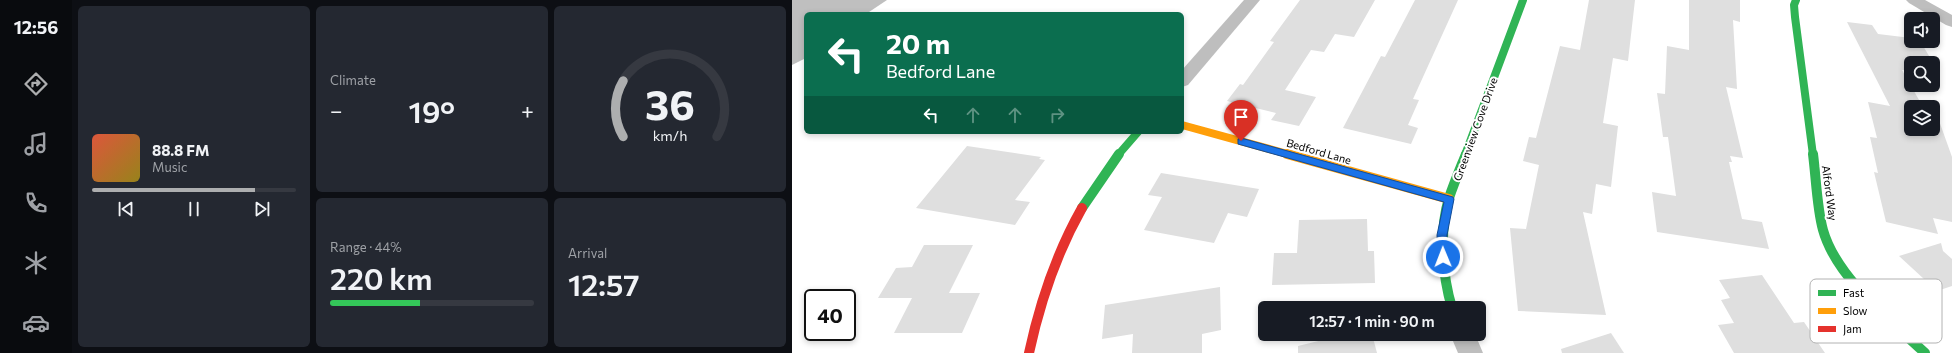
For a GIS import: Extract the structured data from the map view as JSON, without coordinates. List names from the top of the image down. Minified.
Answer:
{"streets":{"street":["Greenview Cove Drive","Bedford Lane","Alford Way"]},"crossings":[["Greenview Cove Drive","Bedford Lane"]],"legend":["Fast","Slow","Jam"],"page":{"tabs":"12:56","tile":["Climate",["Range · 44%","220 km"],["Arrival","12:57"]],"turn":["20 m","Bedford Lane"],"heat":["−","19°","+"],"song":["88.8 FM","Music"],"limit":"40","trip":"12:57 · 1 min · 90 m","gauge":["36","km/h"]}}
